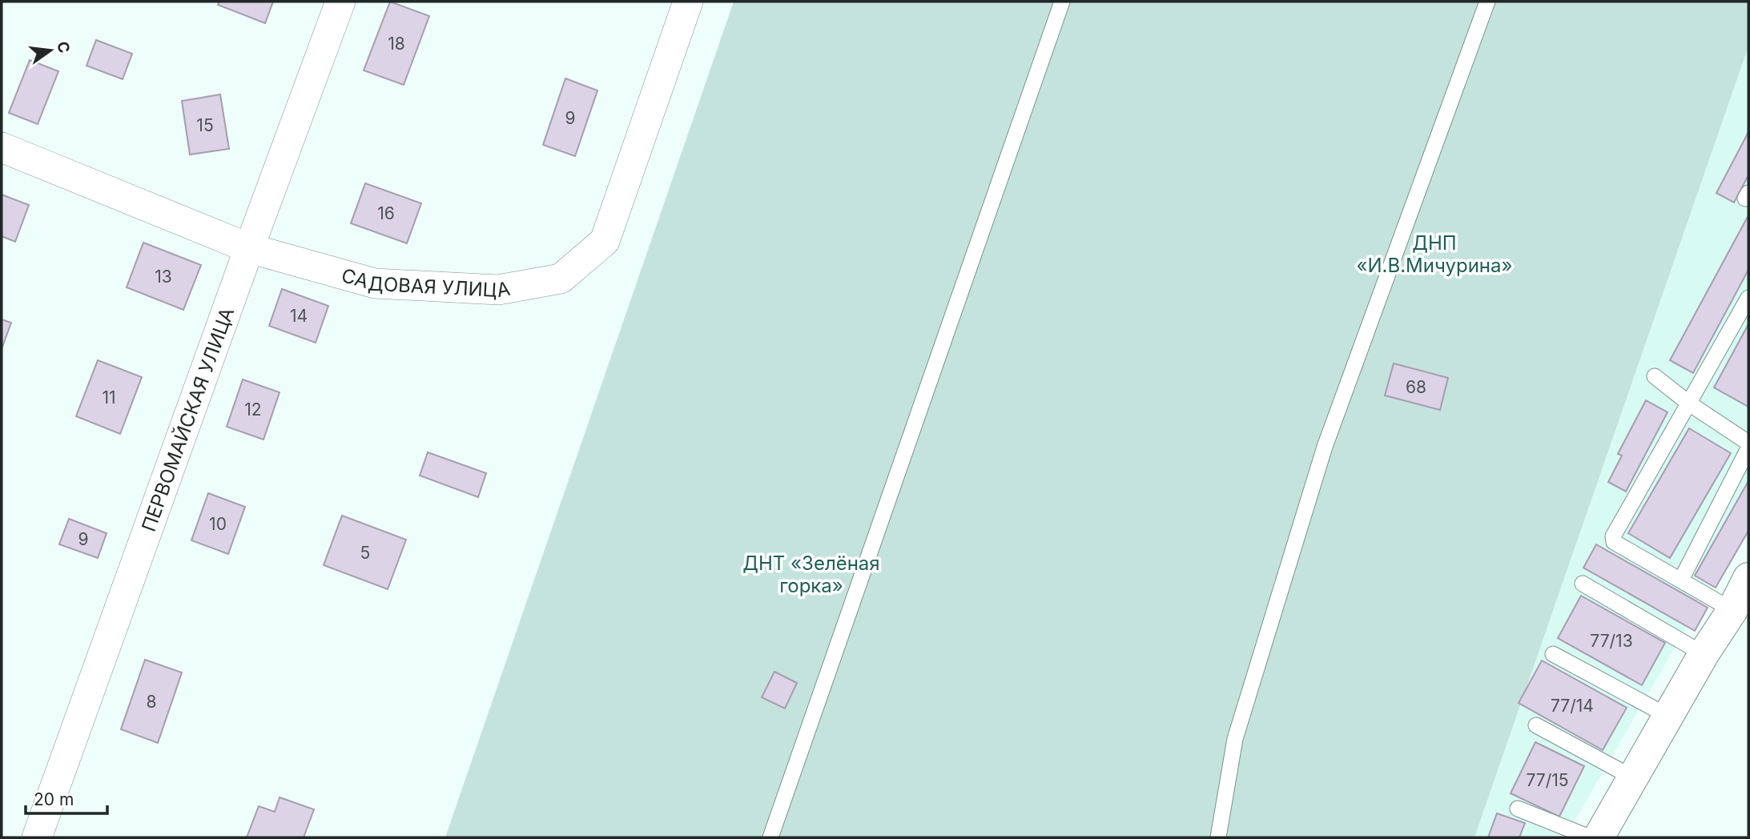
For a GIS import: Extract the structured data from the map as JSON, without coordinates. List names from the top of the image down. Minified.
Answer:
{"streets":{"street":["САДОВАЯ УЛИЦА","ПЕРВОМАЙСКАЯ УЛИЦА"]},"crossings":[["САДОВАЯ УЛИЦА","ПЕРВОМАЙСКАЯ УЛИЦА"]],"parks":["ДНП «И.В.Мичурина»","ДНТ «Зелёная горка»"],"house_numbers":["18","9","15","16","13","14","68","11","12","10","9","5","77/13","8","77/14","77/15"],"scale_bar":"20 m","north":"right"}
